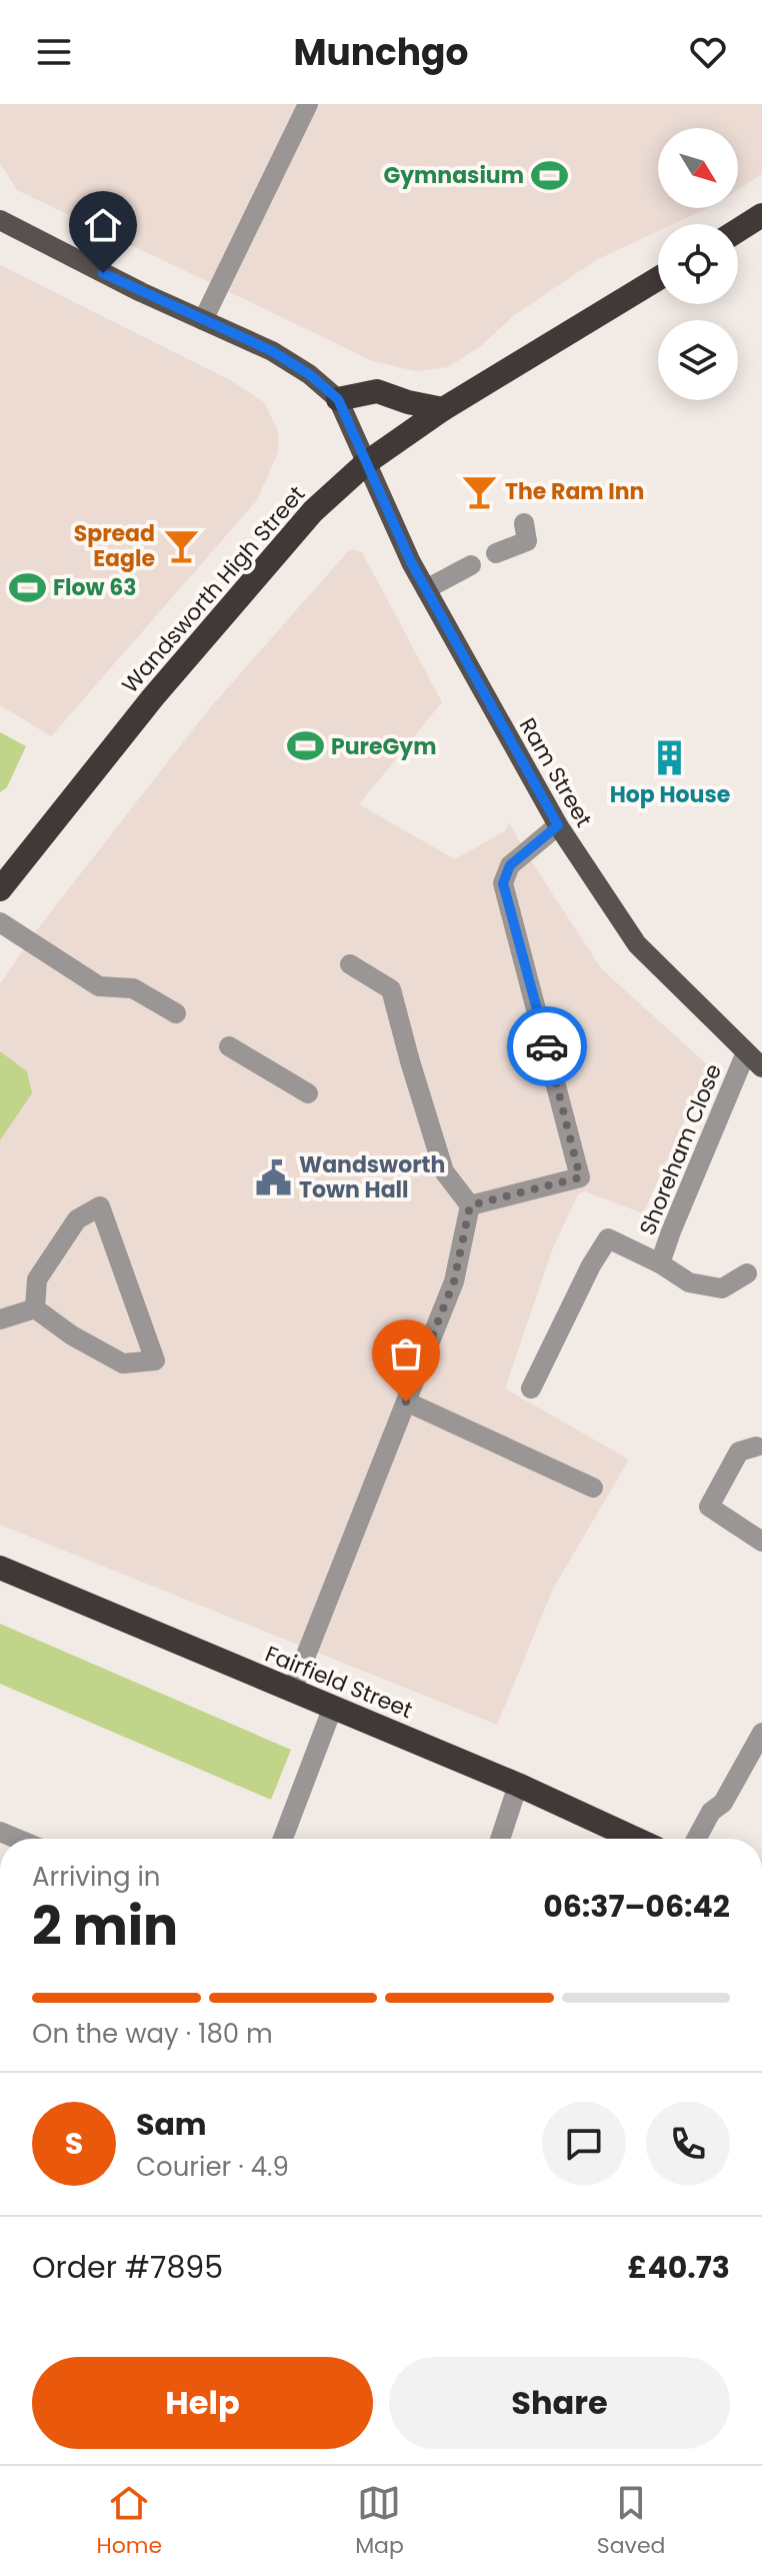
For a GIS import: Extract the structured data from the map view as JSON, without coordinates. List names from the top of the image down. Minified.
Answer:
{"streets":{"highway":["Wandsworth High Street","Fairfield Street"],"main road":["Ram Street"],"street":["Shoreham Close"]},"crossings":[["Wandsworth High Street","Ram Street"],["Ram Street","Shoreham Close"]],"places":{"sports":["Gymnasium","Flow 63","PureGym"],"bar":["The Ram Inn","Spread Eagle"],"building":["Hop House"],"public building":["Wandsworth Town Hall"]},"north":"bottom right","page":{"header":"Munchgo","heading":["2 min","Arriving in","06:37–06:42"],"panel":["Sam","Courier · 4.9","Order #7895","£40.73"],"bar":"On the way · 180 m","round":"S","buttons":["Help","Share"],"tabs":["Home","Map","Saved"]}}
